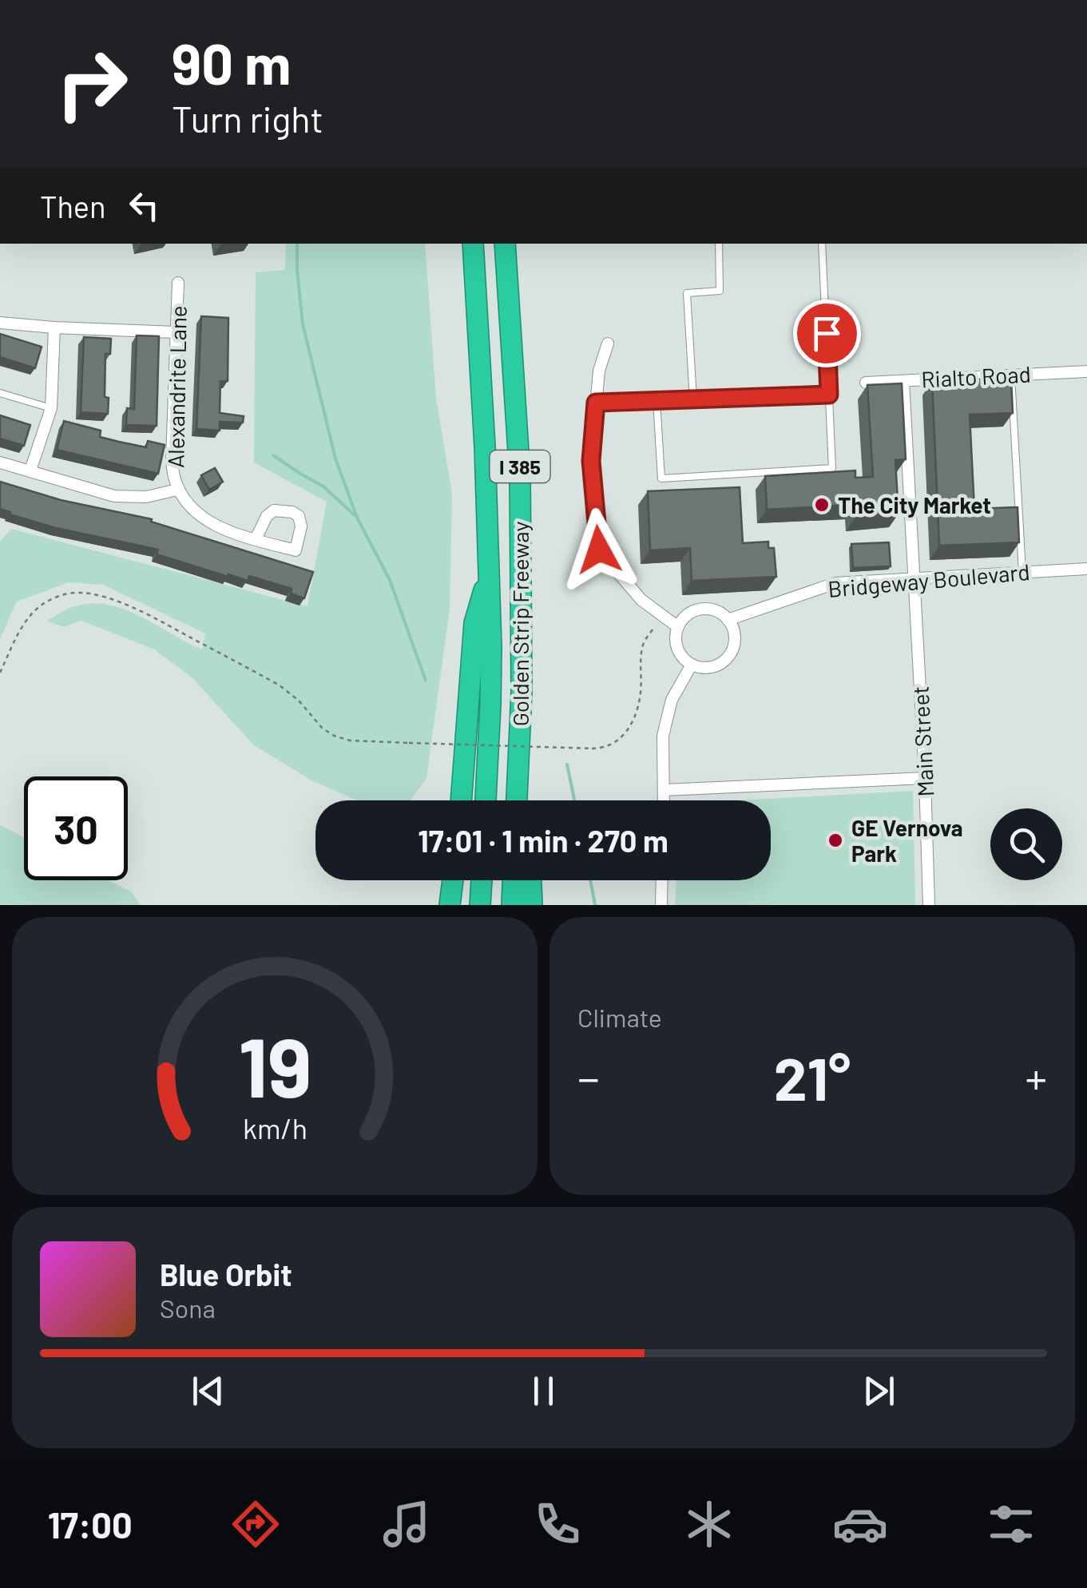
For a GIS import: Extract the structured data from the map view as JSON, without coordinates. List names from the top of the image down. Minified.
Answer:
{"streets":{"highway":["I 385","Golden Strip Freeway"],"street":["Rialto Road","Alexandrite Lane","Bridgeway Boulevard","Main Street"]},"crossings":[["Rialto Road","Main Street"],["Bridgeway Boulevard","Main Street"]],"places":["The City Market","GE Vernova Park"],"page":{"turn":["90 m","Turn right"],"then":"Then","limit":"30","trip":"17:01 · 1 min · 270 m","tile":"Climate","heat":["−","21°","+"],"song":["Blue Orbit","Sona"],"tabs":"17:00","gauge":["19","km/h"]}}
